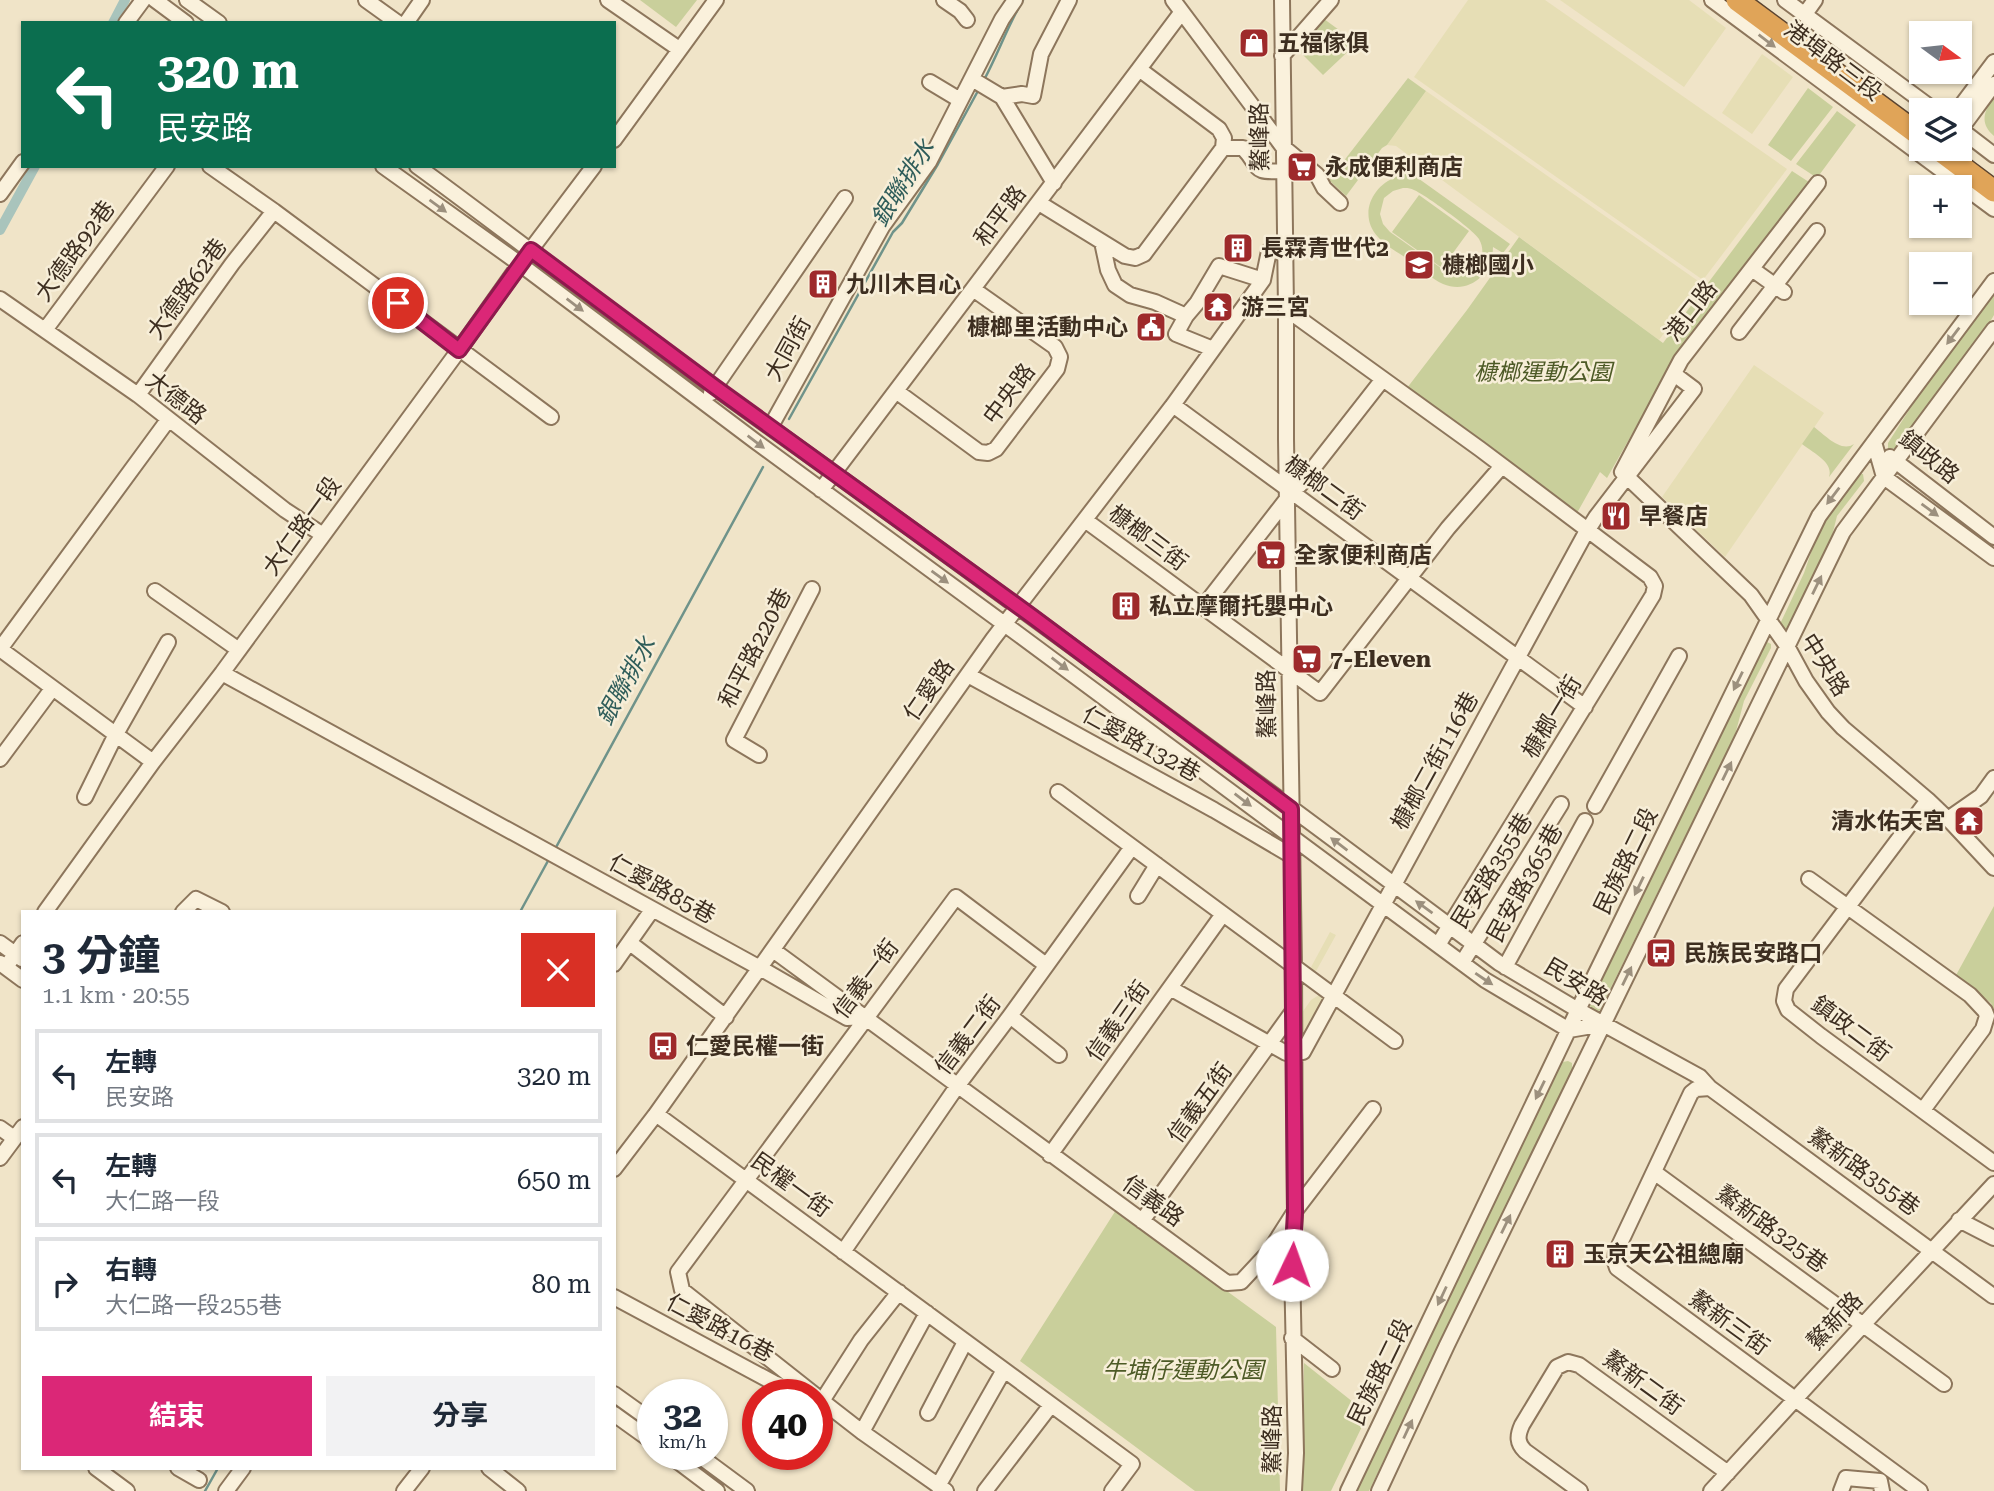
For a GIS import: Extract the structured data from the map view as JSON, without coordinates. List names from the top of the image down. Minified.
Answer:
{"streets":{"street":["港埠路三段","鰲峰路","和平路","大德路92巷","大德路62巷","港口路","大同街","中央路","大德路","鎮政路","槺榔二街","大仁路一段","槺榔三街","和平路220巷","仁愛路","槺榔一街","仁愛路132巷","槺榔二街116巷","民族路二段","民安路355巷","民安路365巷","仁愛路85巷","信義一街","民安路","信義三街","鎮政二街","信義二街","信義五街","鰲新路355巷","民權一街","信義路","鰲新路325巷","鰲新路","鰲新三街","仁愛路16巷","鰲新二街"]},"crossings":[["鰲峰路","槺榔二街"],["鰲峰路","槺榔三街"],["鰲峰路","仁愛路"],["鰲峰路","槺榔一街"],["鰲峰路","仁愛路132巷"],["鰲峰路","槺榔二街116巷"],["鰲峰路","民安路"],["鰲峰路","信義五街"],["鰲峰路","信義路"],["和平路","中央路"],["和平路","民安路"],["大德路92巷","大德路"],["大德路62巷","大德路"],["港口路","中央路"],["大同街","民安路"],["中央路","民族路二段"],["中央路","鎮政二街"],["大德路","大仁路一段"],["鎮政路","民族路二段"],["槺榔二街","槺榔三街"],["槺榔二街","仁愛路"],["槺榔二街","槺榔一街"],["槺榔二街","槺榔二街116巷"],["大仁路一段","仁愛路85巷"],["大仁路一段","民安路"],["槺榔三街","仁愛路"],["仁愛路","仁愛路132巷"],["仁愛路","仁愛路85巷"],["仁愛路","民安路"],["仁愛路","民權一街"],["仁愛路","信義路"],["槺榔一街","槺榔二街116巷"],["槺榔一街","民安路"],["槺榔二街116巷","民安路"],["民族路二段","民安路"],["民安路355巷","民安路"],["民安路365巷","民安路"],["仁愛路85巷","信義路"],["信義一街","信義二街"],["信義一街","民權一街"],["信義一街","信義路"],["民安路","鰲新路355巷"],["信義三街","信義路"],["信義二街","民權一街"],["信義二街","信義路"],["信義五街","信義路"],["鰲新路355巷","鰲新路"],["鰲新路355巷","鰲新三街"],["鰲新路325巷","鰲新路"],["鰲新路325巷","鰲新三街"],["鰲新路","鰲新三街"],["鰲新路","鰲新二街"]],"water":["銀聯排水"],"parks":["槺榔運動公園","牛埔仔運動公園"],"places":{"shop":["五福傢俱"],"supermarket":["永成便利商店","全家便利商店","7-Eleven"],"building":["長霖青世代2","九川木目心","私立摩爾托嬰中心","玉京天公祖總廟"],"school or university":["槺榔國小"],"temple":["游三宮","清水佑天宮"],"public building":["槺榔里活動中心"],"restaurant":["早餐店"],"bus stop":["民族民安路口","仁愛民權一街"]},"north":"right","page":{"map_buttons":["+","−"],"turn":["320 m","民安路"],"heading":["3 分鐘","1.1 km · 20:55"],"list":[{"name":"左轉","note":"民安路","value":"320 m"},{"name":"左轉","note":"大仁路一段","value":"650 m"},{"name":"右轉","note":"大仁路一段255巷","value":"80 m"}],"buttons":["結束","分享"],"speed":"32 km/h","limit":"40"}}
